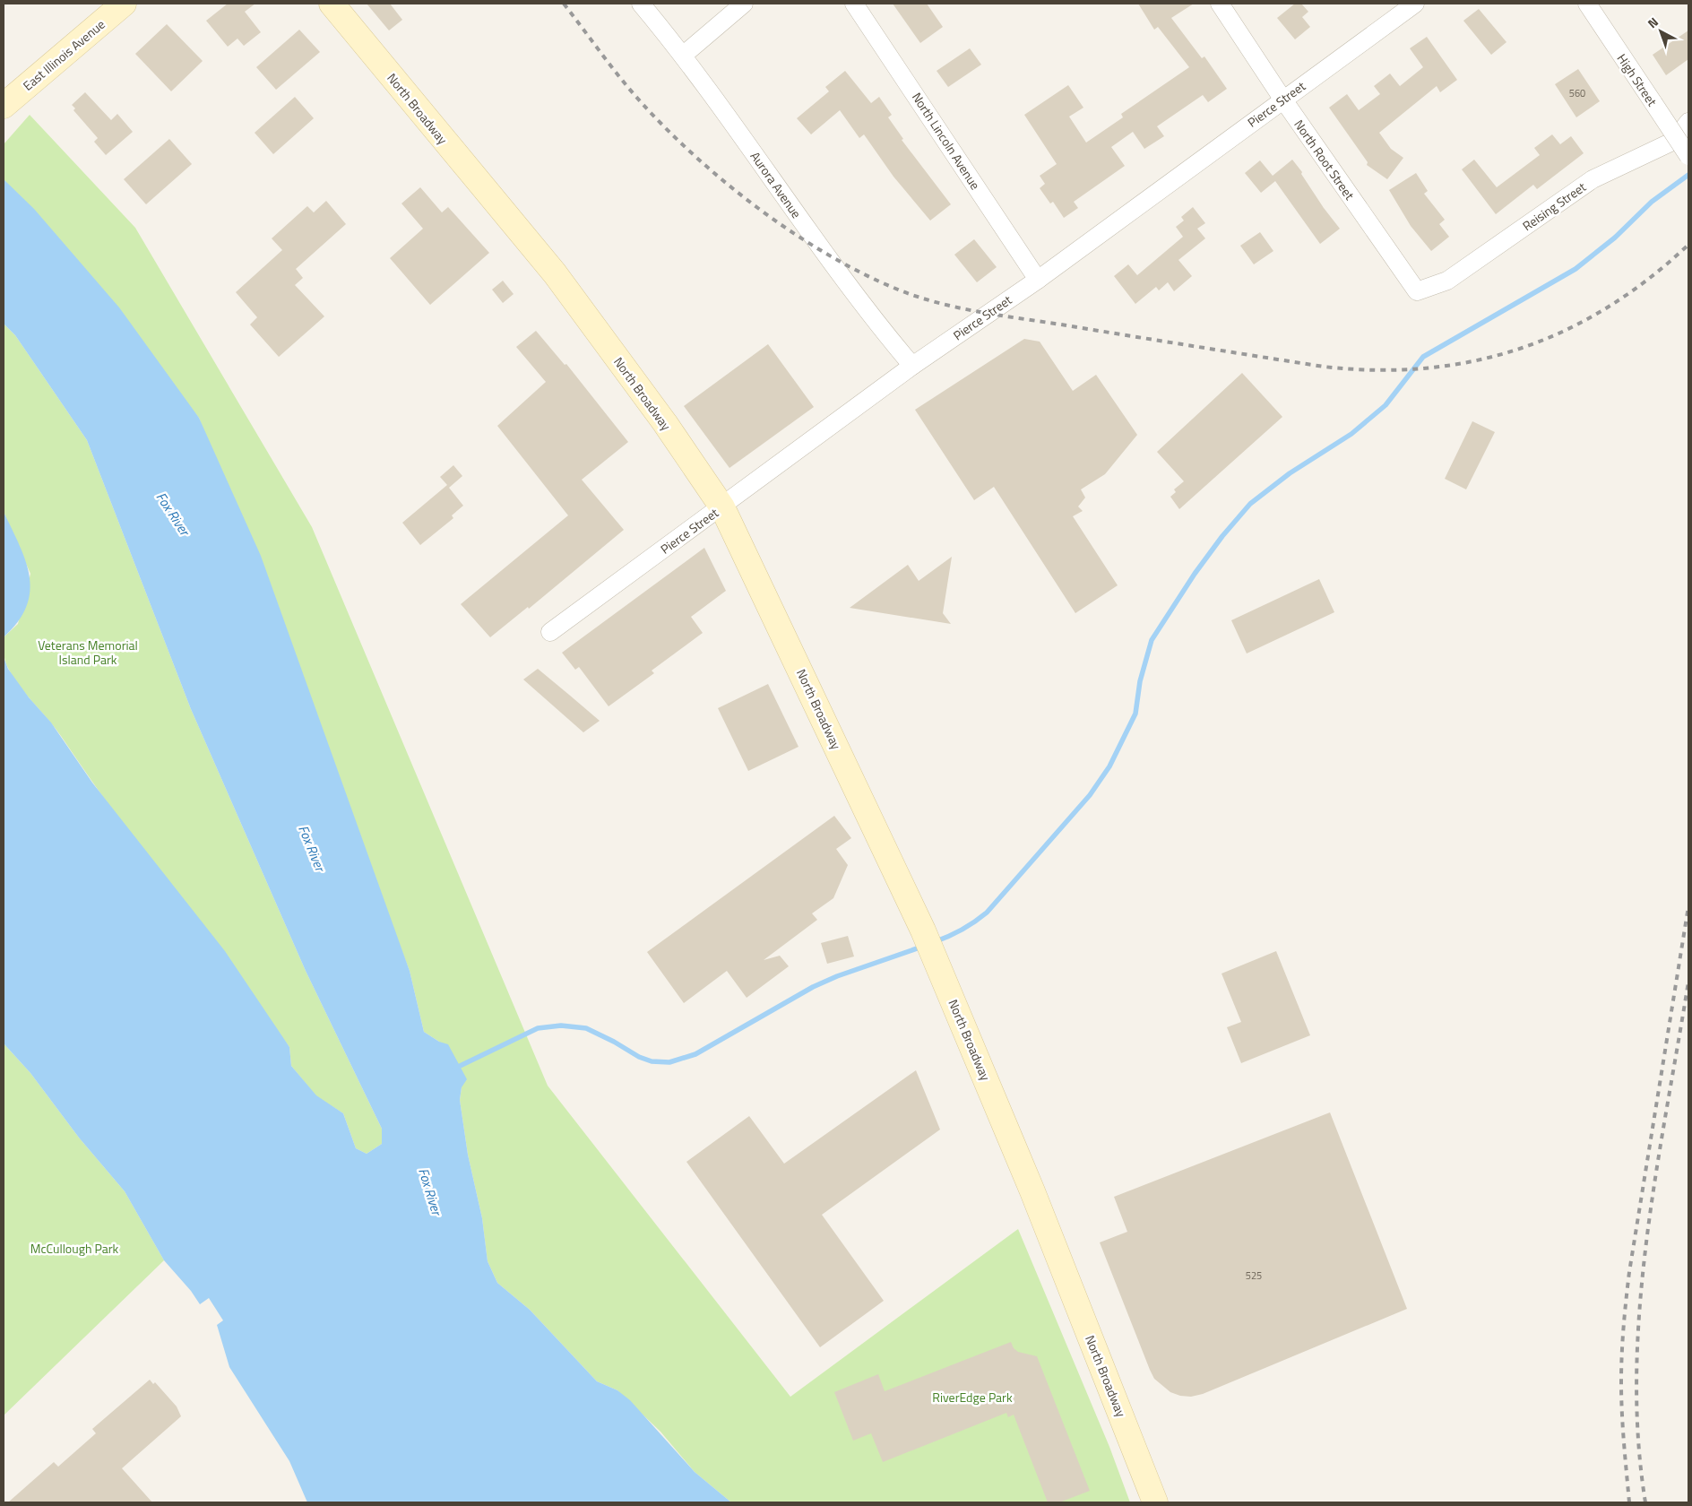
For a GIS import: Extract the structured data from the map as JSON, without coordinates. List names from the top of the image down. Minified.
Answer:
{"streets":{"main road":["East Illinois Avenue","North Broadway"],"street":["High Street","Pierce Street","North Lincoln Avenue","North Root Street","Aurora Avenue","Reising Street"]},"crossings":[["Pierce Street","North Broadway"],["Pierce Street","North Lincoln Avenue"],["Pierce Street","North Root Street"],["Pierce Street","Aurora Avenue"],["North Root Street","Reising Street"]],"water":["Fox River"],"parks":["Veterans Memorial Island Park","McCullough Park","RiverEdge Park"],"house_numbers":["560","525"],"north":"top left"}
